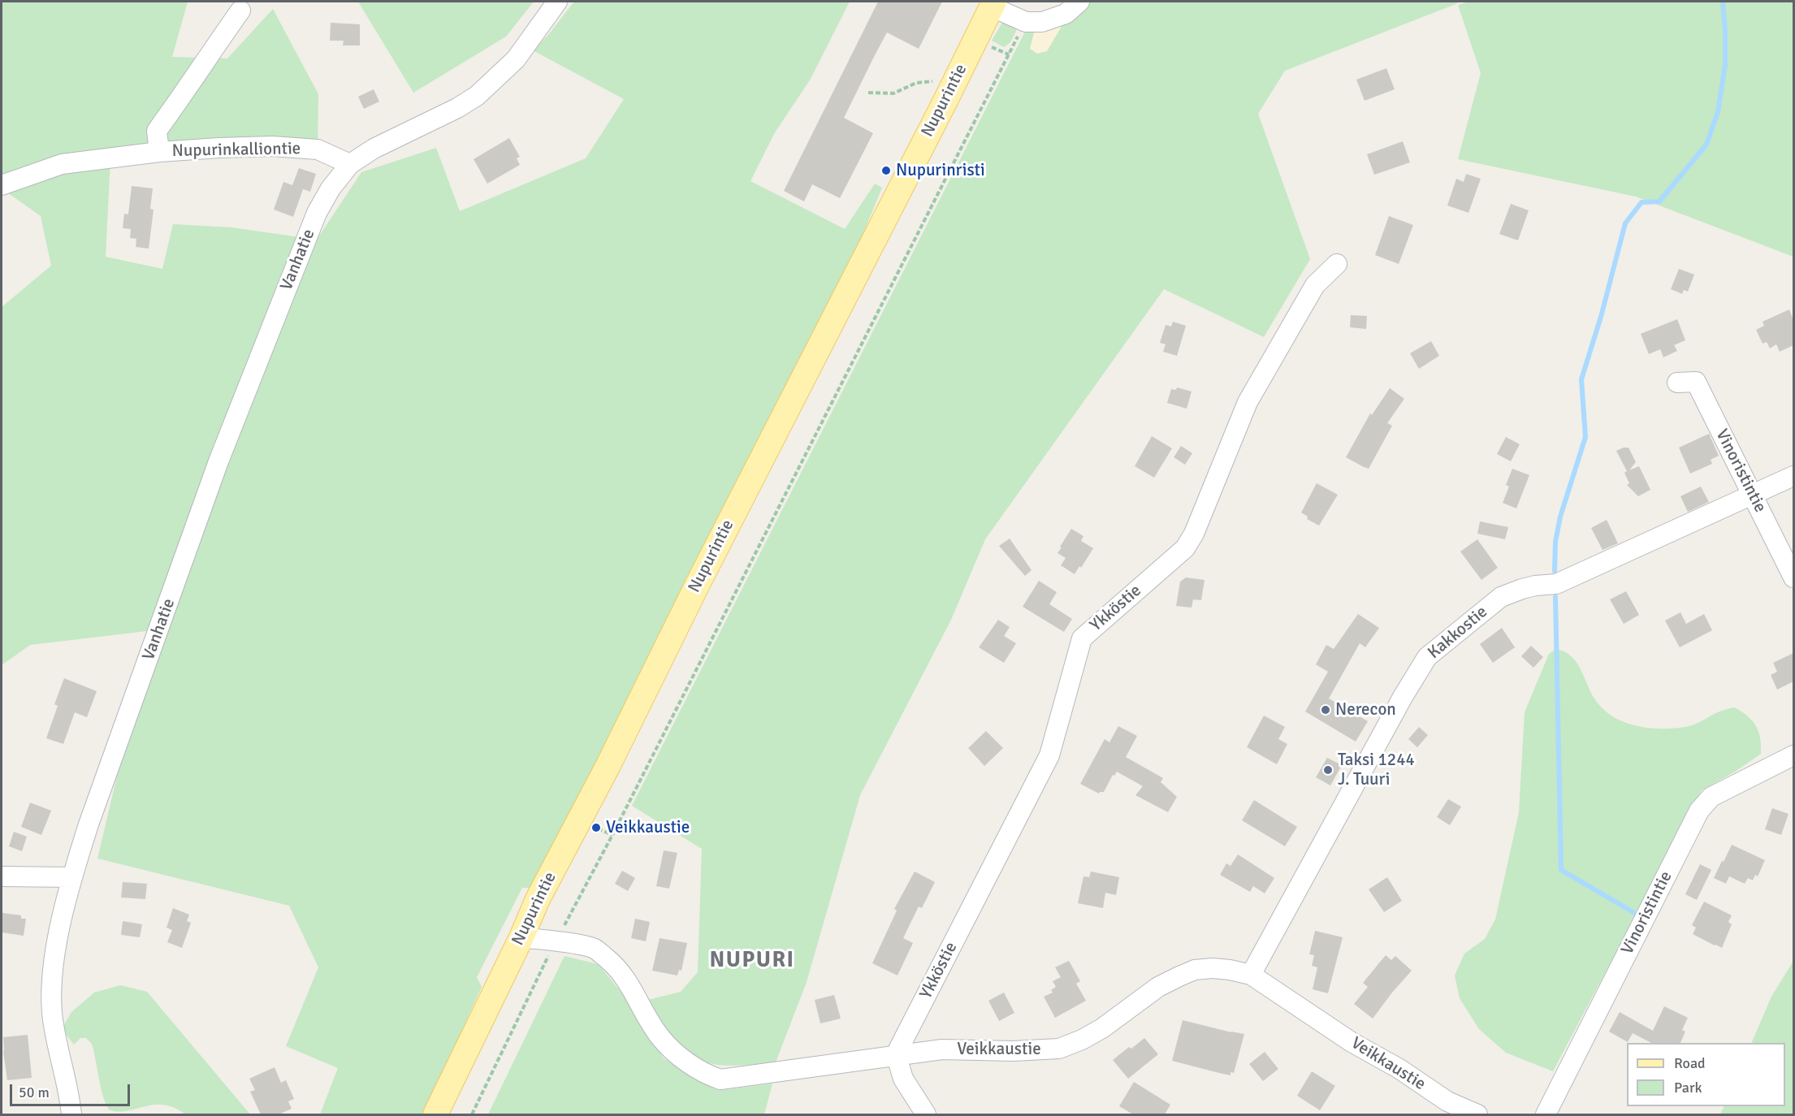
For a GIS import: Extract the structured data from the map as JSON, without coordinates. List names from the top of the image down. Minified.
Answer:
{"streets":{"main road":["Nupurintie"],"street":["Nupurinkalliontie","Vanhatie","Vinoristintie","Ykköstie","Kakkostie","Veikkaustie"]},"crossings":[["Nupurintie","Veikkaustie"],["Nupurinkalliontie","Vanhatie"],["Vinoristintie","Kakkostie"],["Ykköstie","Veikkaustie"],["Kakkostie","Veikkaustie"]],"districts":["NUPURI"],"places":["Nupurinristi","Nerecon","Taksi 1244 J. Tuuri","Veikkaustie"],"legend":["Road","Park"],"scale_bar":"50 m"}
